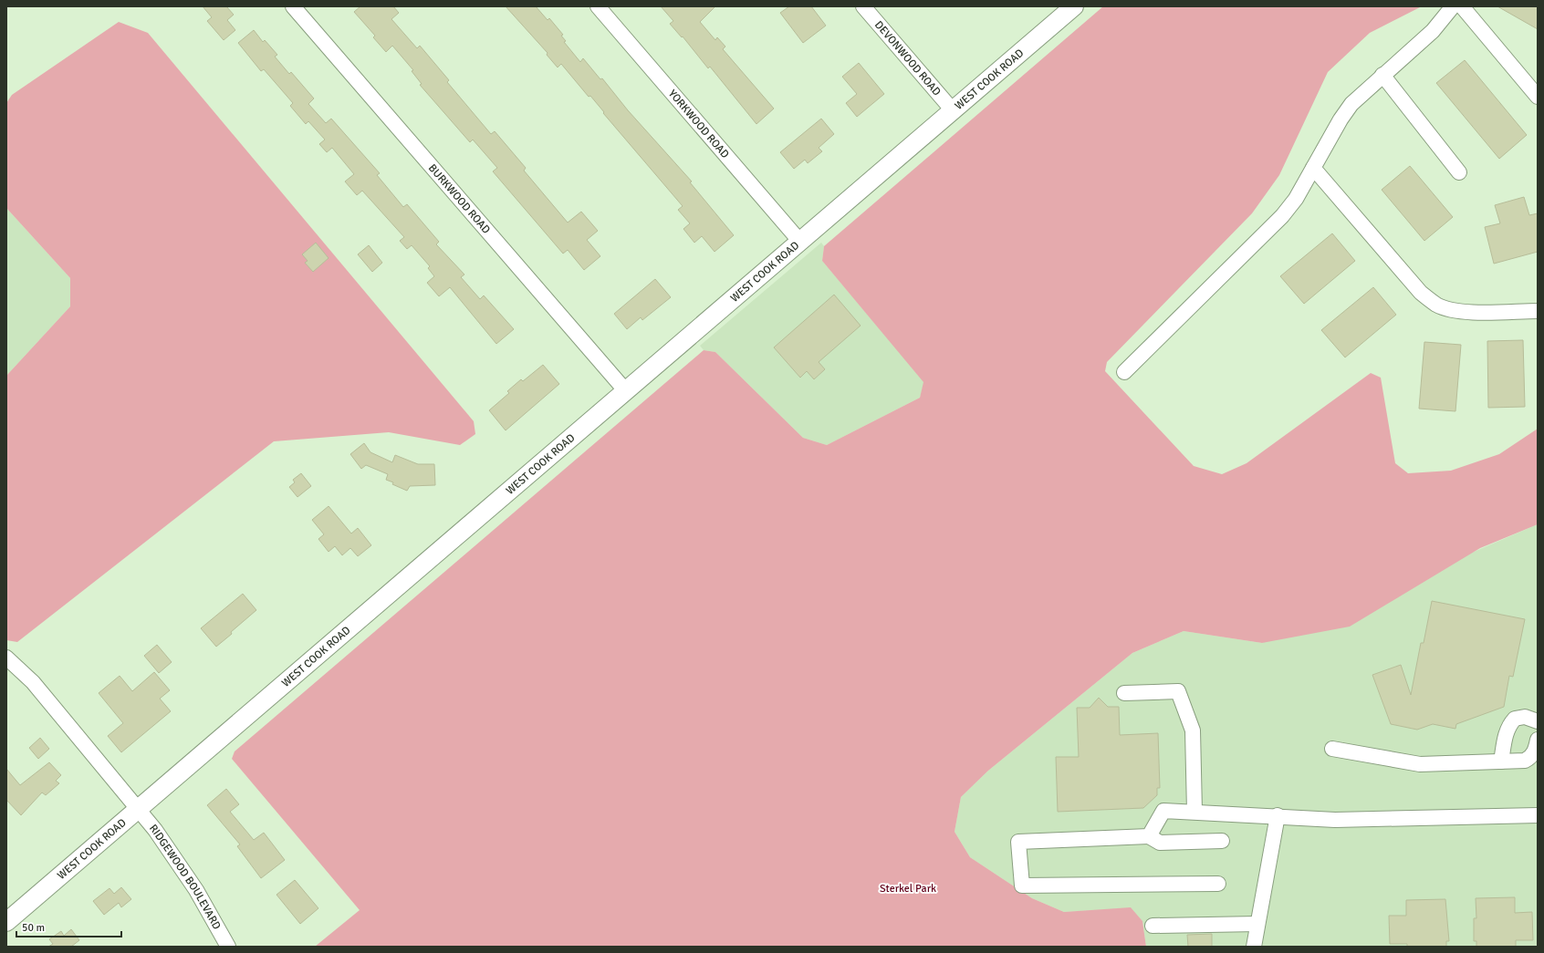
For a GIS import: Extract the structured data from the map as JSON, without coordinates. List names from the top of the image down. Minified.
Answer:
{"streets":{"main road":["WEST COOK ROAD"],"street":["DEVONWOOD ROAD","YORKWOOD ROAD","BURKWOOD ROAD","RIDGEWOOD BOULEVARD"]},"crossings":[["DEVONWOOD ROAD","WEST COOK ROAD"],["WEST COOK ROAD","YORKWOOD ROAD"],["WEST COOK ROAD","BURKWOOD ROAD"],["WEST COOK ROAD","RIDGEWOOD BOULEVARD"]],"parks":["Sterkel Park"],"scale_bar":"50 m"}
